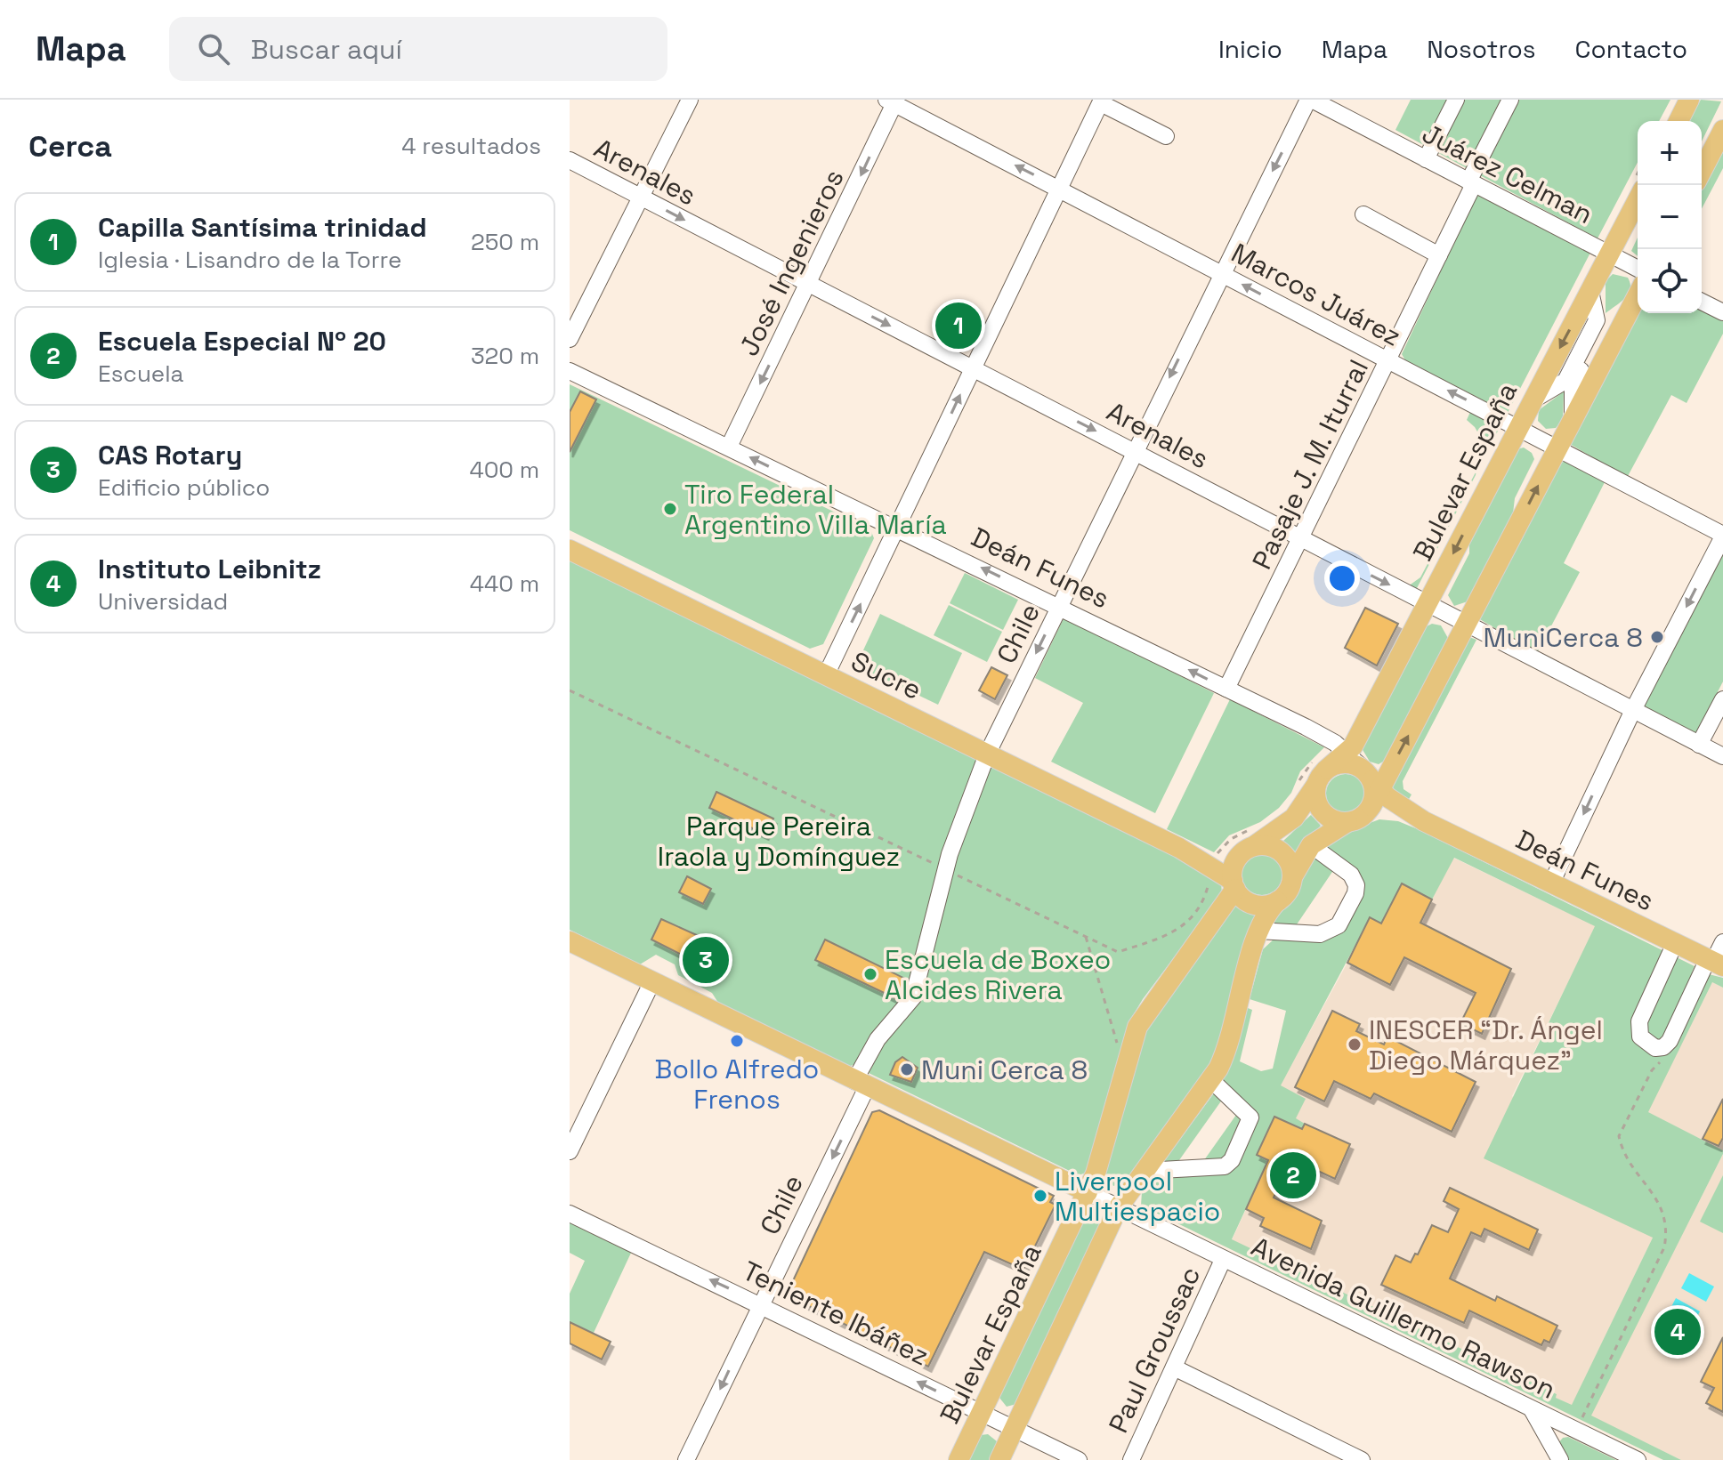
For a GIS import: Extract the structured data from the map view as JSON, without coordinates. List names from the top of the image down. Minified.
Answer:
{"streets":{"main road":["Bulevar España","Deán Funes","Sucre","Avenida Guillermo Rawson"],"street":["Arenales","Juárez Celman","José Ingenieros","Marcos Juárez","Pasaje J. M. Iturral","Chile","Teniente Ibáñez","Paul Groussac"]},"crossings":[["Arenales","José Ingenieros"],["Arenales","Pasaje J. M. Iturral"],["Arenales","Bulevar España"],["Arenales","Chile"],["Juárez Celman","Pasaje J. M. Iturral"],["Juárez Celman","Bulevar España"],["Juárez Celman","Chile"],["José Ingenieros","Marcos Juárez"],["José Ingenieros","Deán Funes"],["Marcos Juárez","Pasaje J. M. Iturral"],["Marcos Juárez","Bulevar España"],["Marcos Juárez","Chile"],["Pasaje J. M. Iturral","Deán Funes"],["Bulevar España","Deán Funes"],["Bulevar España","Sucre"],["Bulevar España","Teniente Ibáñez"],["Bulevar España","Avenida Guillermo Rawson"],["Deán Funes","Chile"],["Chile","Sucre"],["Chile","Teniente Ibáñez"],["Chile","Avenida Guillermo Rawson"],["Avenida Guillermo Rawson","Paul Groussac"]],"one_way":["Arenales","José Ingenieros","Marcos Juárez","Deán Funes","Chile","Teniente Ibáñez"],"parks":["Parque Pereira Iraola y Domínguez"],"places":["Tiro Federal Argentino Villa María","MuniCerca 8","Escuela de Boxeo Alcides Rivera","Bollo Alfredo Frenos","INESCER “Dr. Ángel Diego Márquez”","Muni Cerca 8","Liverpool Multiespacio"],"page":{"header":"Mapa","search":"Buscar aquí","nav":["Inicio","Mapa","Nosotros","Contacto"],"heading":["Cerca","4 resultados"],"map_buttons":["+","−"],"list":[{"mark":"1","name":"Capilla Santísima trinidad","note":"Iglesia · Lisandro de la Torre","value":"250 m"},{"mark":"2","name":"Escuela Especial Nº 20","note":"Escuela","value":"320 m"},{"mark":"3","name":"CAS Rotary","note":"Edificio público","value":"400 m"},{"mark":"4","name":"Instituto Leibnitz","note":"Universidad","value":"440 m"}],"pins":["1","3","2","4"]}}
